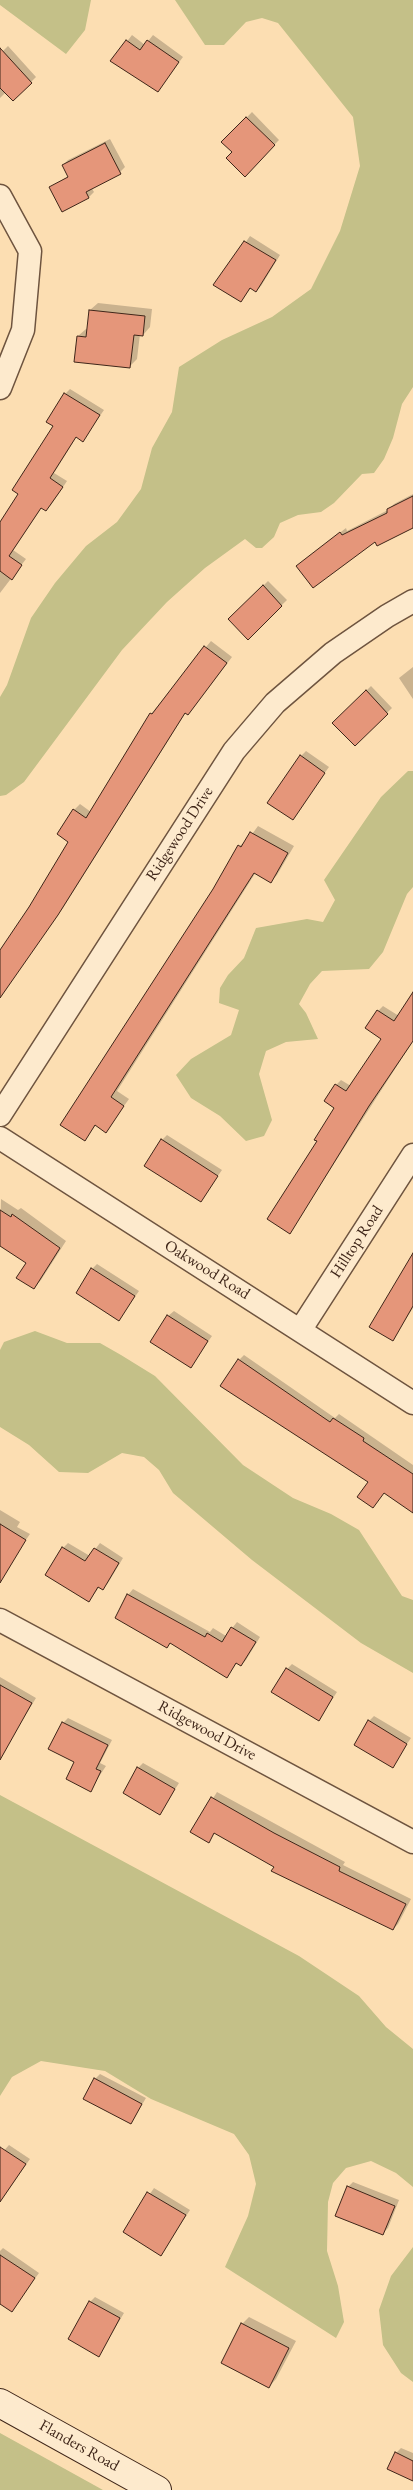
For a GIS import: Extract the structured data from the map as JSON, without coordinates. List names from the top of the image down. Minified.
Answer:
{"streets":{"street":["Ridgewood Drive","Hilltop Road","Oakwood Road","Flanders Road"]},"crossings":[["Hilltop Road","Oakwood Road"]]}
